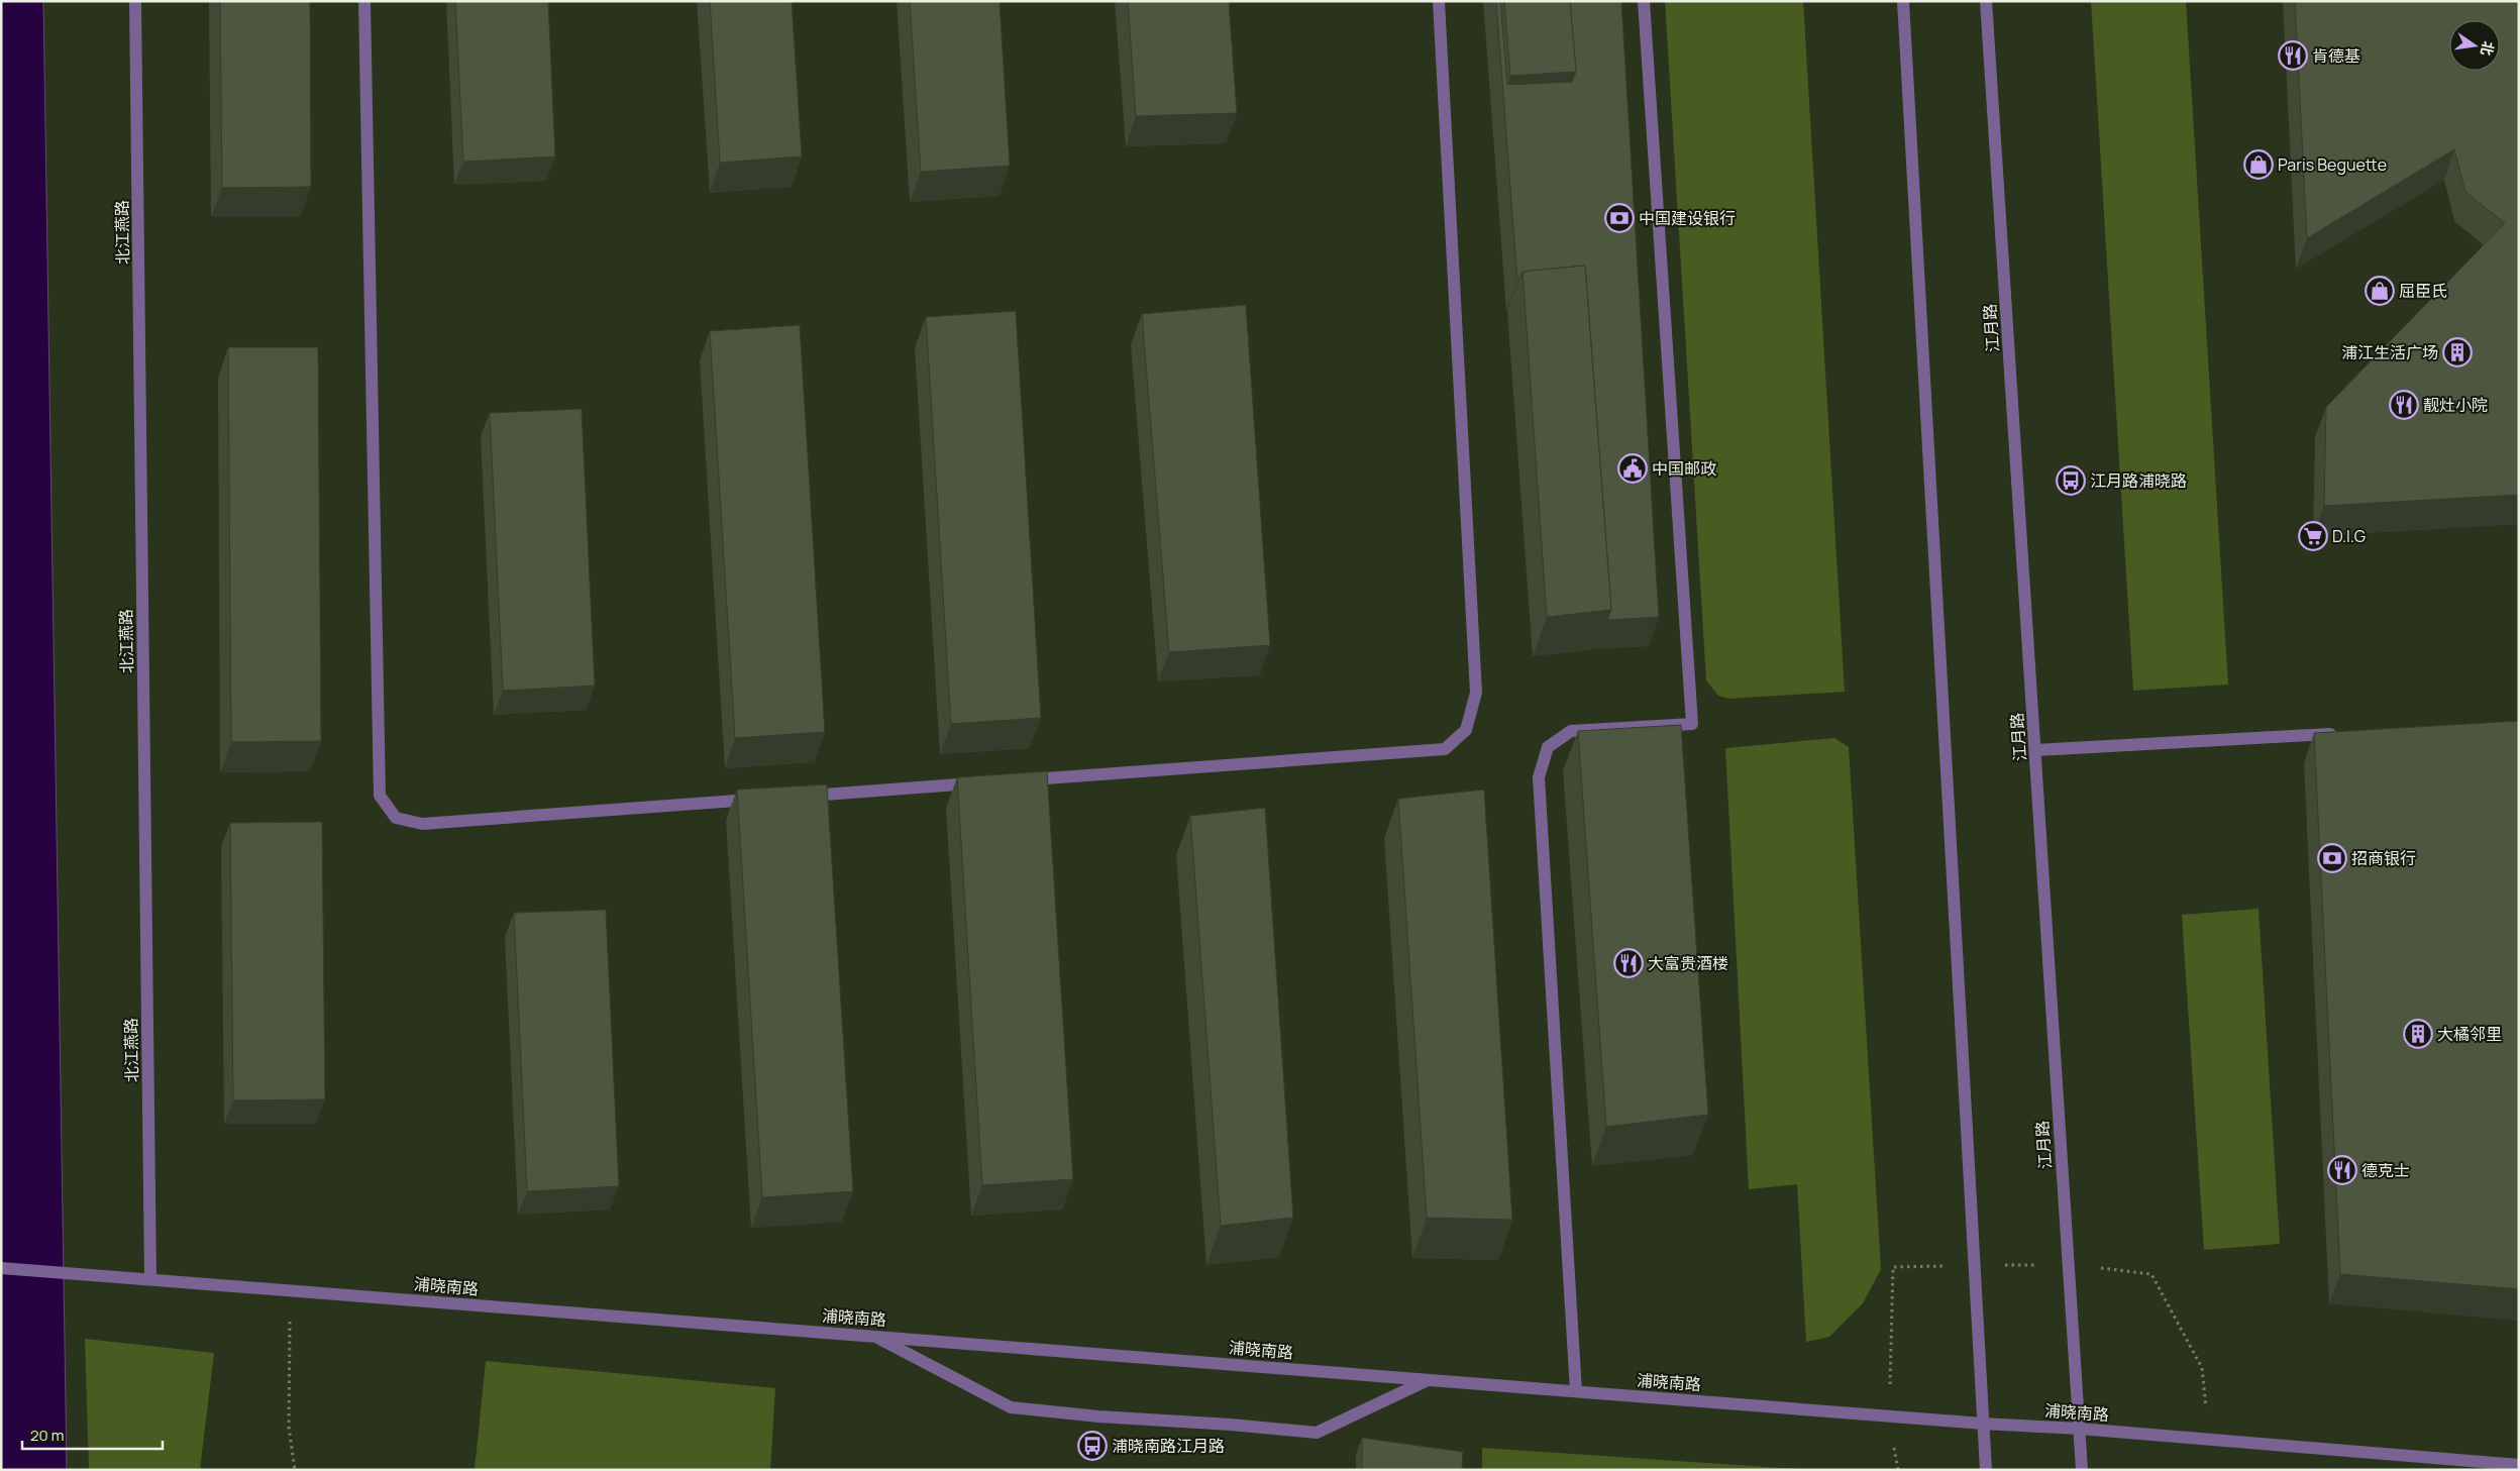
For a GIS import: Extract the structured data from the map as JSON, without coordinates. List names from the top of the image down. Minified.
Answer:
{"streets":{"street":["北江燕路","江月路","浦晓南路"]},"crossings":[["北江燕路","浦晓南路"],["江月路","浦晓南路"]],"places":{"restaurant":["肯德基","靓灶小院","大富贵酒楼","德克士"],"shop":["Paris Beguette","屈臣氏"],"bank":["中国建设银行","招商银行"],"building":["浦江生活广场","大橘邻里"],"public building":["中国邮政"],"bus stop":["江月路浦晓路","浦晓南路江月路"],"supermarket":["D.I.G"]},"scale_bar":"20 m","north":"right"}
